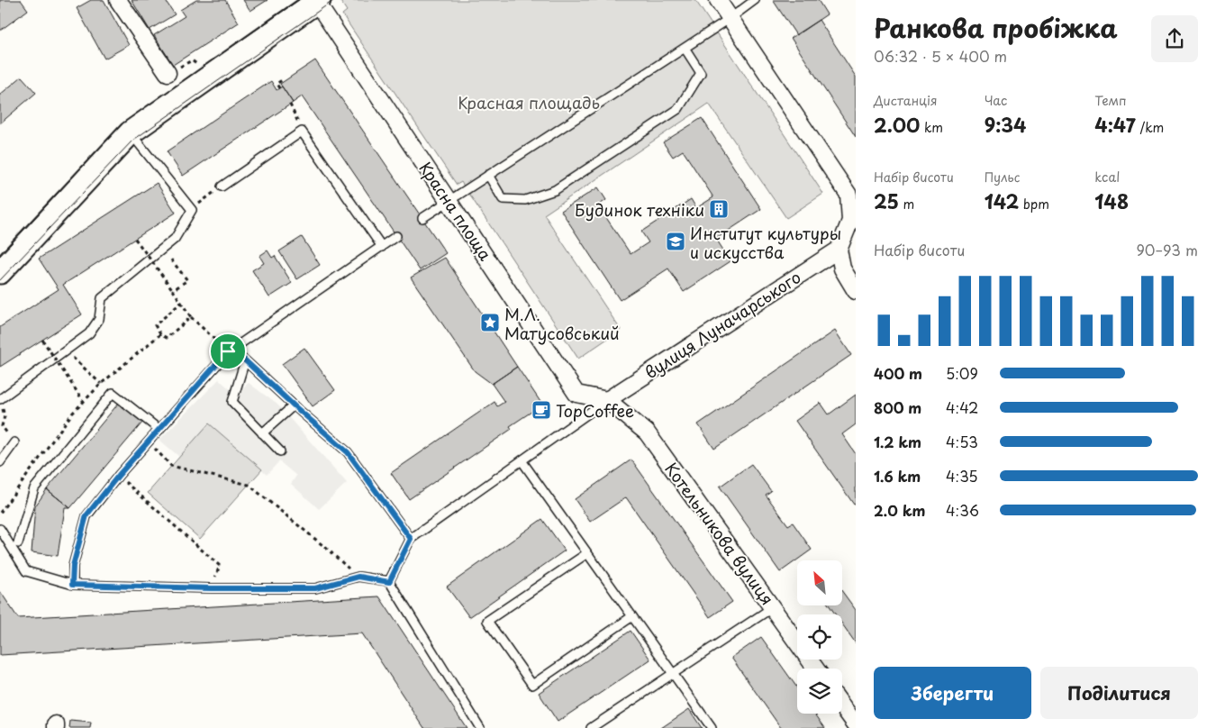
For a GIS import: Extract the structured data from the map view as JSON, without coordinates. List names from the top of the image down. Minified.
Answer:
{"streets":{"street":["Красна площа","вулиця Луначарського","Котельникова вулиця"]},"crossings":[["Красна площа","вулиця Луначарського"],["Красна площа","Котельникова вулиця"],["вулиця Луначарського","Котельникова вулиця"]],"parks":["Красная площадь"],"places":{"building":["Будинок техніки"],"school or university":["Институт культуры и искусства"],"place":["М.Л. Матусовський"],"cafe":["TopCoffee"]},"north":"top left","page":{"heading":["Ранкова пробіжка","06:32 · 5 × 400 m"],"stats":[["Дистанція","2.00 km"],["Час","9:34"],["Темп","4:47 /km"],["Набір висоти","25 m"],["Пульс","142 bpm"],["kcal","148"]],"chart":["Набір висоти","90–93 m"],"list":[{"name":"400 m","note":"5:09"},{"name":"800 m","note":"4:42"},{"name":"1.2 km","note":"4:53"},{"name":"1.6 km","note":"4:35"},{"name":"2.0 km","note":"4:36"}],"buttons":["Зберегти","Поділитися"]}}
